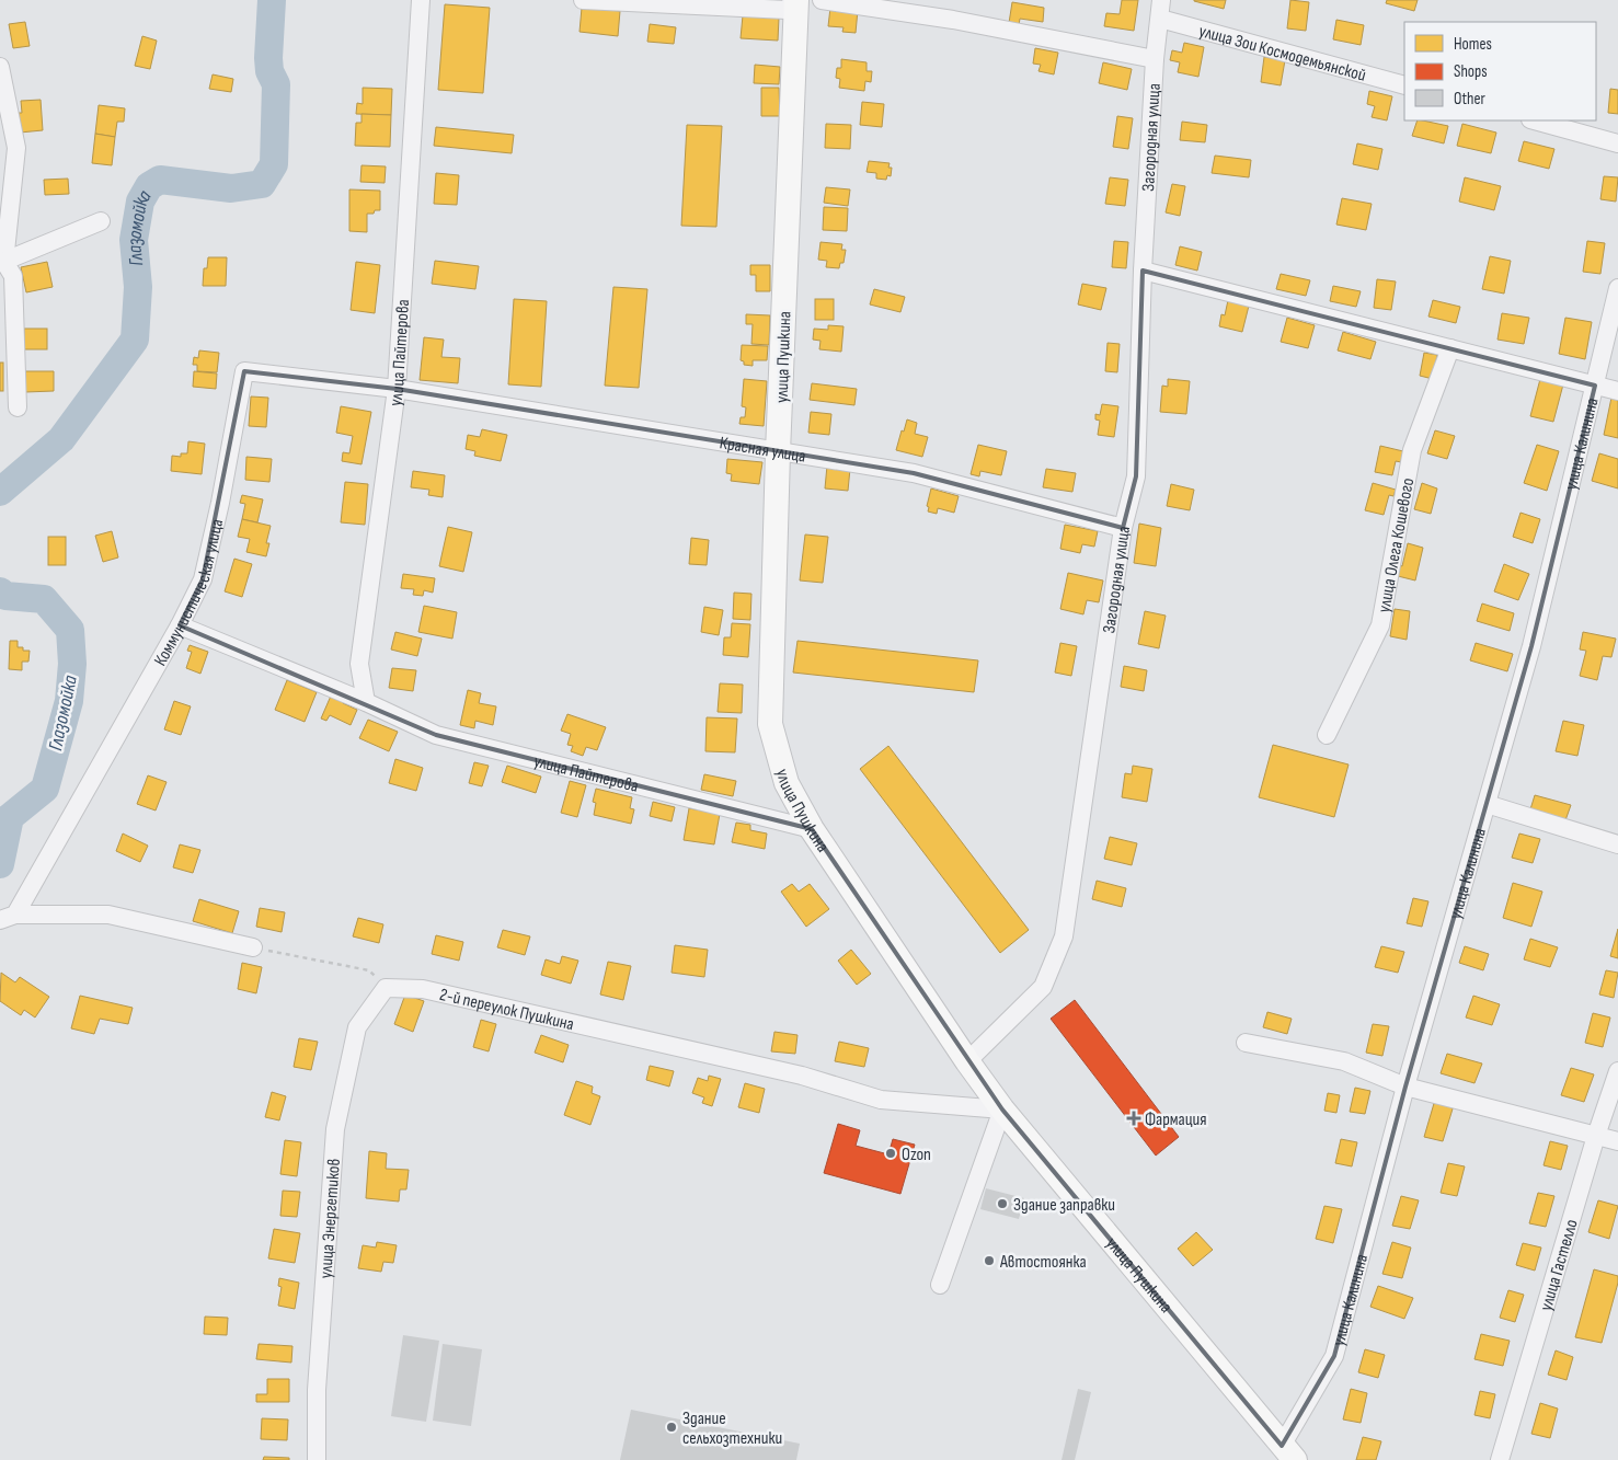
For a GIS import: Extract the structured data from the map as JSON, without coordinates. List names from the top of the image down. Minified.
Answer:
{"streets":{"main road":["улица Пушкина"],"street":["улица Зои Космодемьянской","Загородная улица","улица Пайтерова","улица Калинина","Красная улица","улица Олега Кошевого","Коммунистическая улица","2-й переулок Пушкина","улица Энергетиков","улица Гастелло"]},"crossings":[["улица Зои Космодемьянской","Загородная улица"],["Загородная улица","улица Пушкина"],["Загородная улица","Красная улица"],["улица Пайтерова","улица Пушкина"],["улица Пайтерова","Красная улица"],["улица Пайтерова","Коммунистическая улица"],["улица Пушкина","улица Калинина"],["улица Пушкина","Красная улица"],["улица Пушкина","2-й переулок Пушкина"],["Красная улица","Коммунистическая улица"],["2-й переулок Пушкина","улица Энергетиков"]],"water":["Глазомойка"],"places":{"health":["Фармация"],"other":["Ozon","Здание заправки","Автостоянка","Здание сельхозтехники"]},"legend":["Homes","Shops","Other"]}
